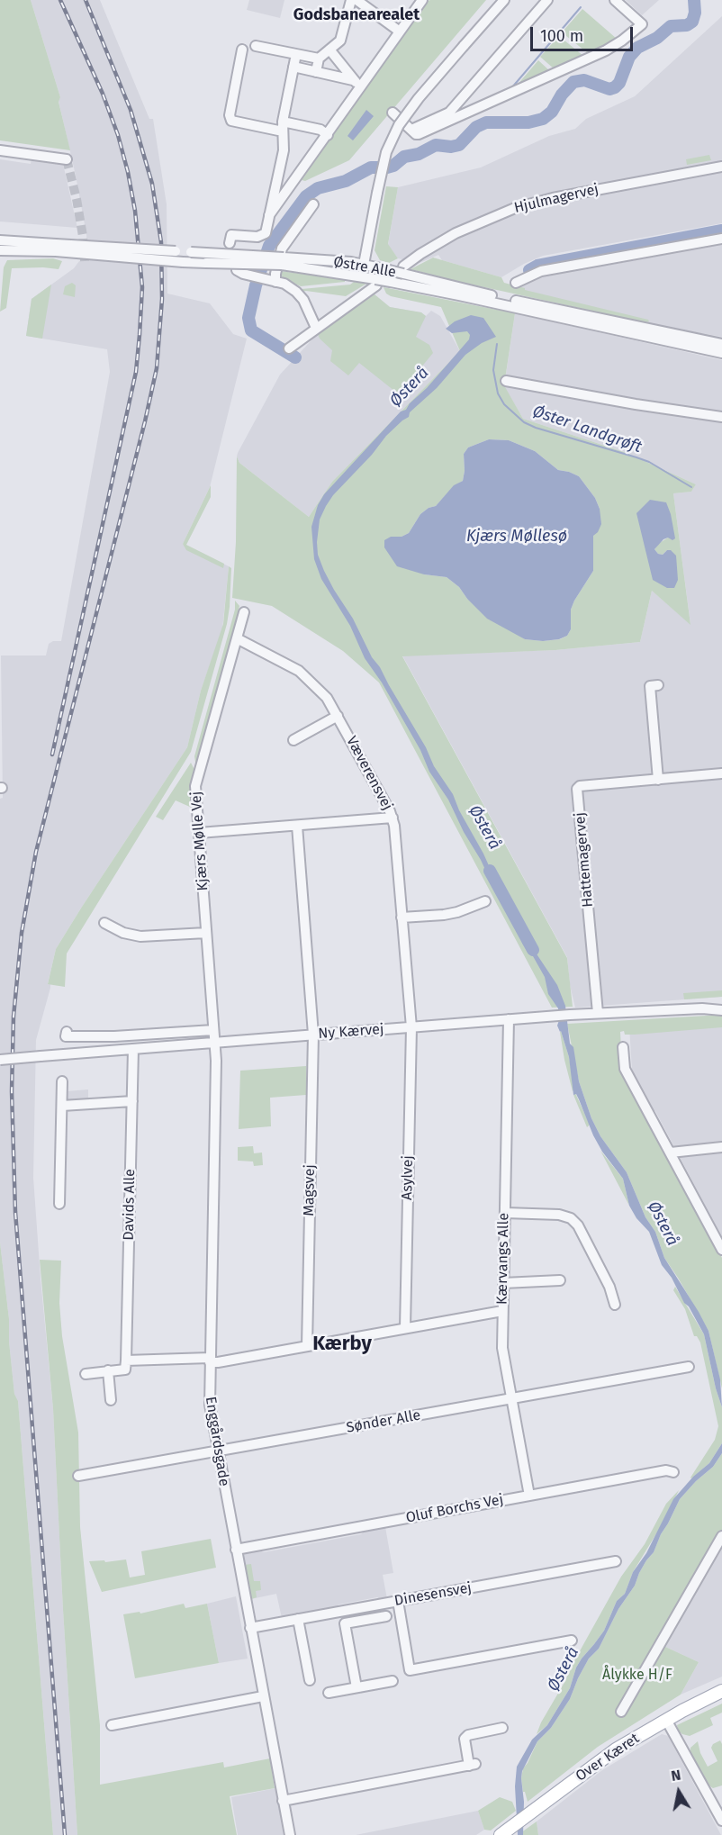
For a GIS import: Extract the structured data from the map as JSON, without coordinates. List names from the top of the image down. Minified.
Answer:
{"streets":{"main road":["Over Kæret"],"street":["Hjulmagervej","Østre Alle","Væverensvej","Kjærs Mølle Vej","Hattemagervej","Ny Kærvej","Asylvej","Magsvej","Davids Alle","Kærvangs Alle","Sønder Alle","Enggårdsgade","Oluf Borchs Vej","Dinesensvej"]},"crossings":[["Hjulmagervej","Østre Alle"],["Væverensvej","Kjærs Mølle Vej"],["Væverensvej","Ny Kærvej"],["Væverensvej","Asylvej"],["Kjærs Mølle Vej","Ny Kærvej"],["Kjærs Mølle Vej","Enggårdsgade"],["Hattemagervej","Ny Kærvej"],["Ny Kærvej","Asylvej"],["Ny Kærvej","Magsvej"],["Ny Kærvej","Davids Alle"],["Ny Kærvej","Kærvangs Alle"],["Ny Kærvej","Enggårdsgade"],["Kærvangs Alle","Sønder Alle"],["Kærvangs Alle","Oluf Borchs Vej"],["Sønder Alle","Enggårdsgade"],["Enggårdsgade","Oluf Borchs Vej"],["Enggårdsgade","Dinesensvej"]],"districts":["Godsbanearealet","Kærby"],"water":["Østerå","Øster Landgrøft","Kjærs Møllesø"],"parks":["Ålykke H/F"],"scale_bar":"100 m","north":"top"}
